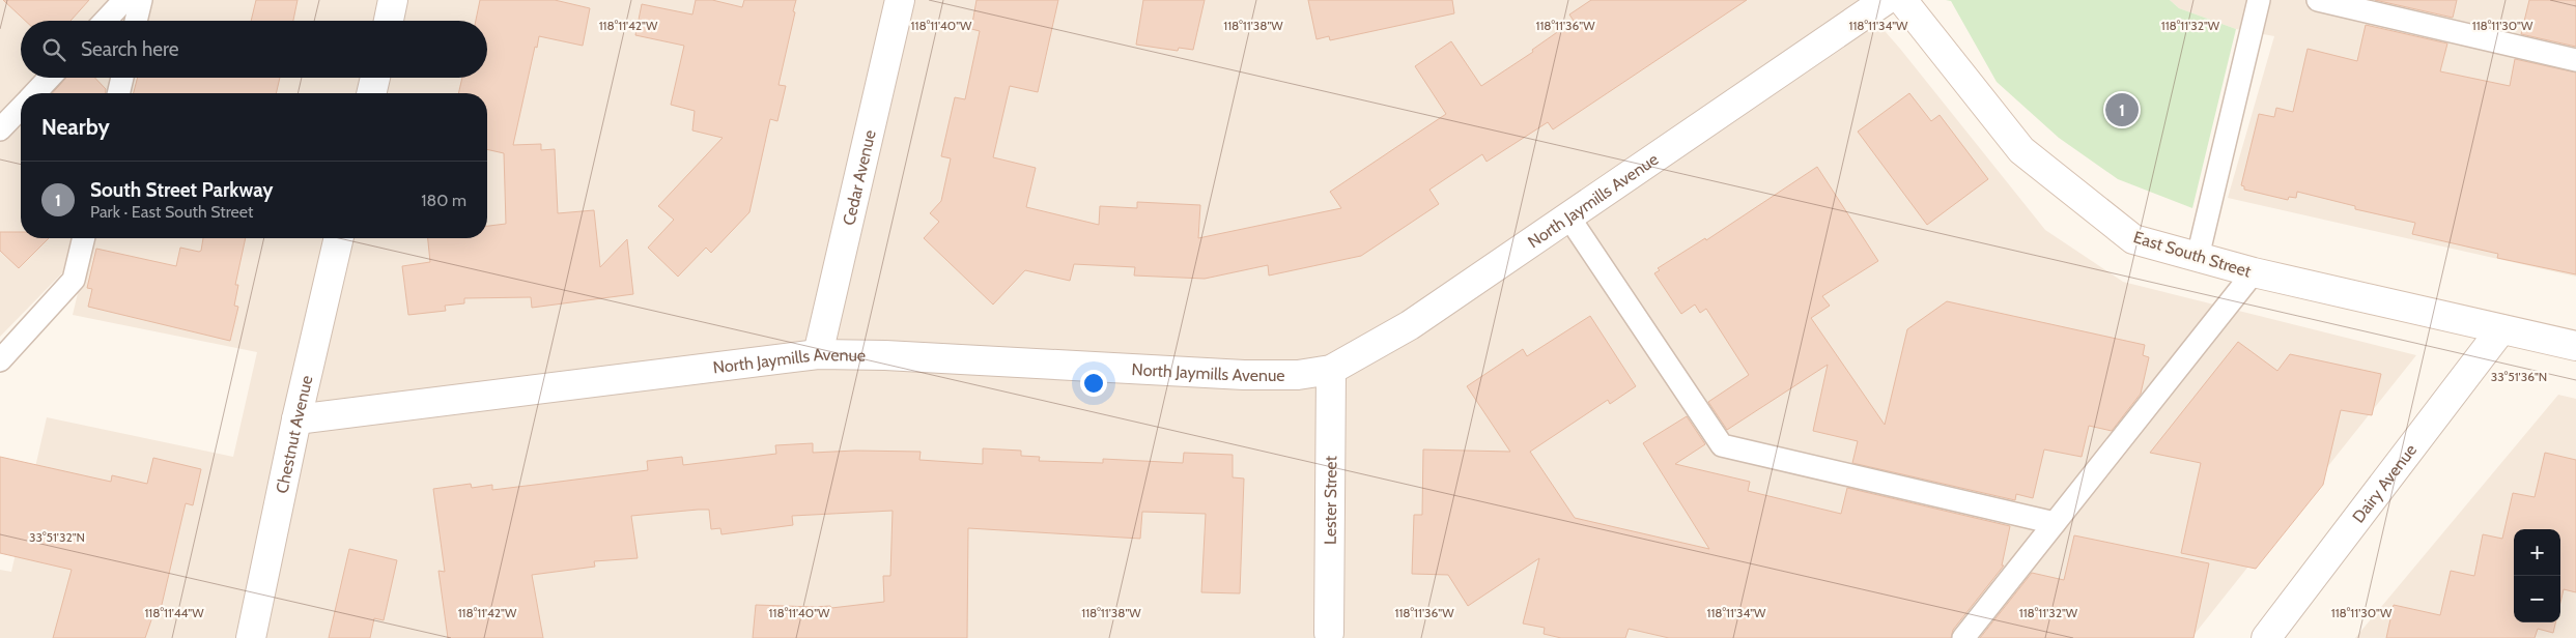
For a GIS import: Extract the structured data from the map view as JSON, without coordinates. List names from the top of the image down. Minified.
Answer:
{"streets":{"street":["Cedar Avenue","North Jaymills Avenue","East South Street","Chestnut Avenue","Dairy Avenue","Lester Street"]},"crossings":[["Cedar Avenue","North Jaymills Avenue"],["North Jaymills Avenue","Chestnut Avenue"],["North Jaymills Avenue","Lester Street"],["East South Street","Dairy Avenue"]],"page":{"search":"Search here","pins":"1","heading":"Nearby","list":[{"mark":"1","name":"South Street Parkway","note":"Park · East South Street","value":"180 m"}],"map_buttons":["+","−"]},"coordinates":["118°11'42\"W","118°11'40\"W","118°11'38\"W","118°11'36\"W","118°11'34\"W","118°11'32\"W","118°11'30\"W","33°51'36\"N","33°51'32\"N","118°11'44\"W"]}
